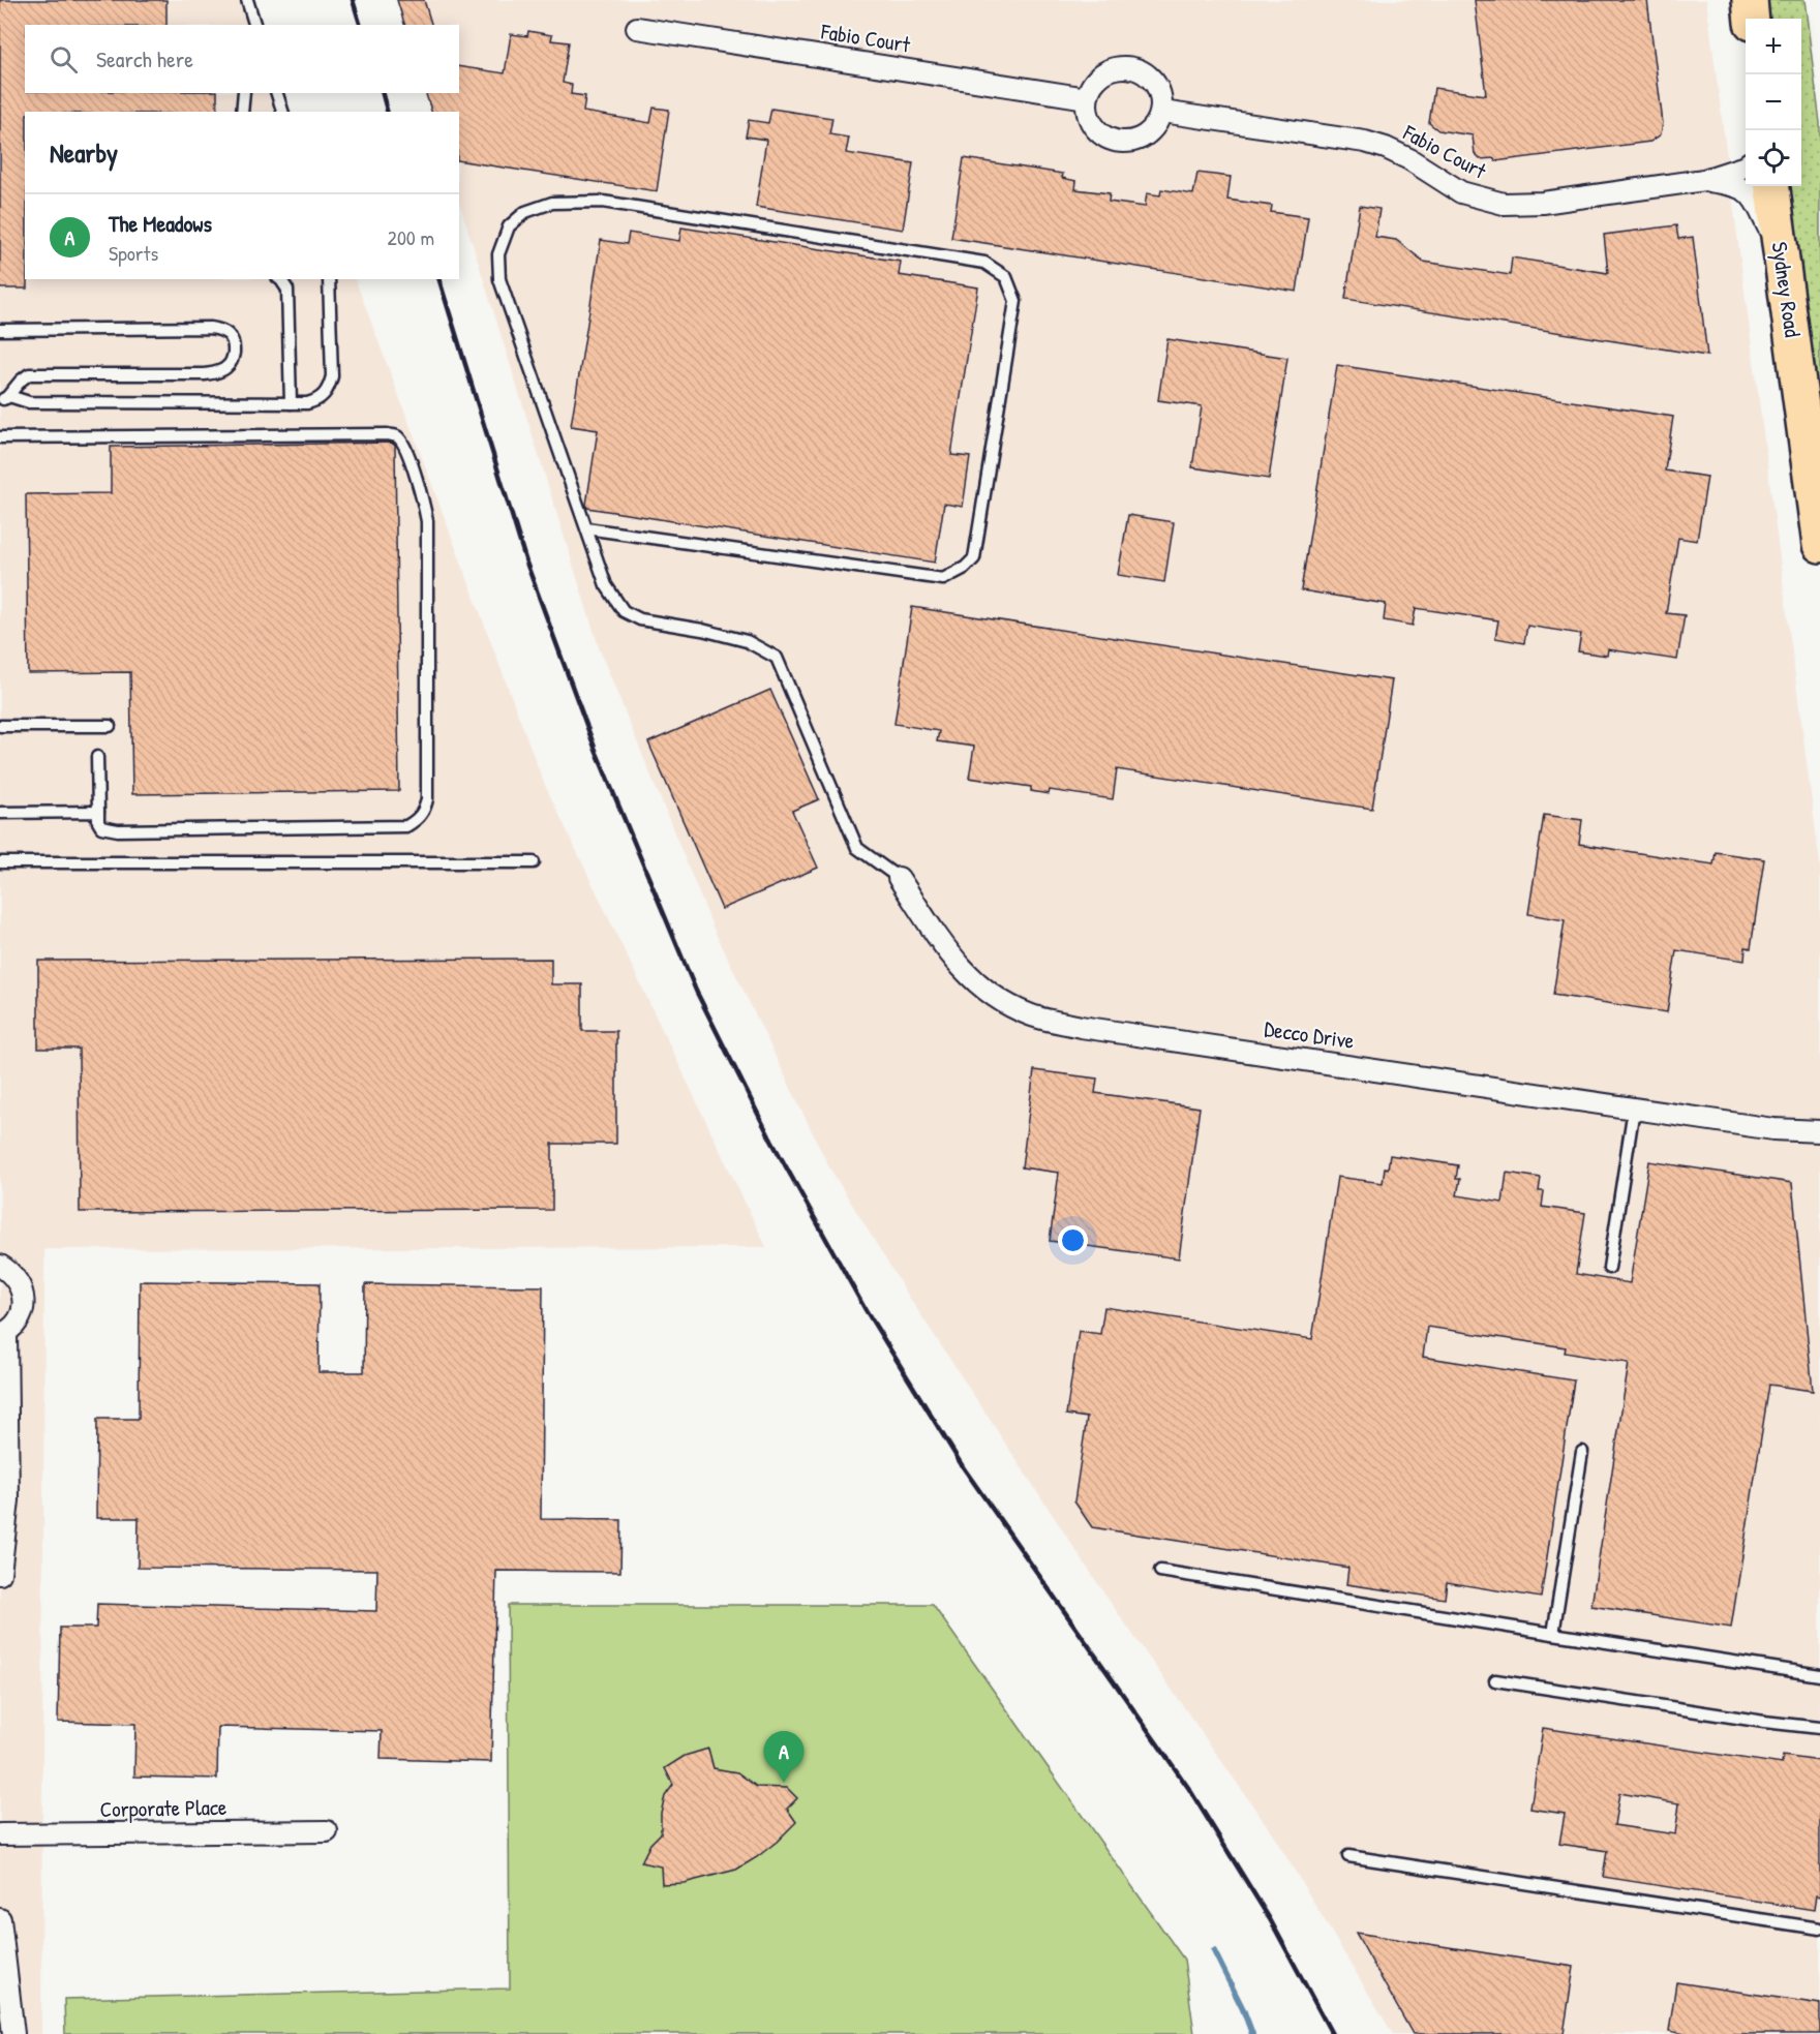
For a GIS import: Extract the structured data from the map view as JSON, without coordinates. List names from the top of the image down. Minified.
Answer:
{"streets":{"highway":["Sydney Road"],"street":["Fabio Court","Decco Drive","Corporate Place"]},"crossings":[["Fabio Court","Sydney Road"]],"page":{"map_buttons":["+","−"],"search":"Search here","heading":"Nearby","list":[{"mark":"A","name":"The Meadows","note":"Sports","value":"200 m"}],"pins":"A"}}
